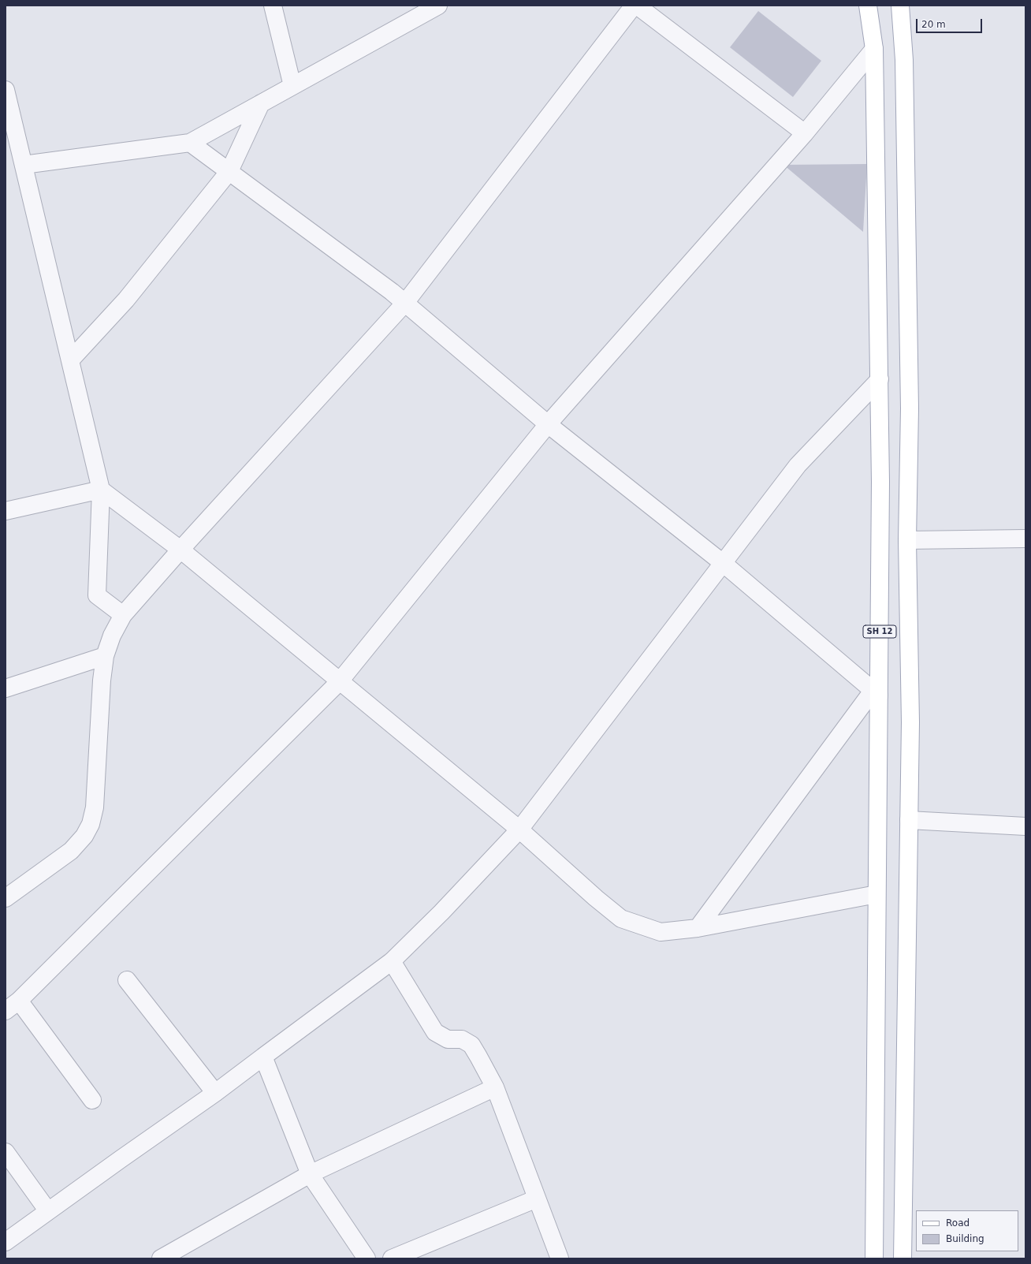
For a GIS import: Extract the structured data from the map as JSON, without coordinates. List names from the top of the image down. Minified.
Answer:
{"streets":{"main road":["SH 12"]},"legend":["Road","Building"],"scale_bar":"20 m"}
